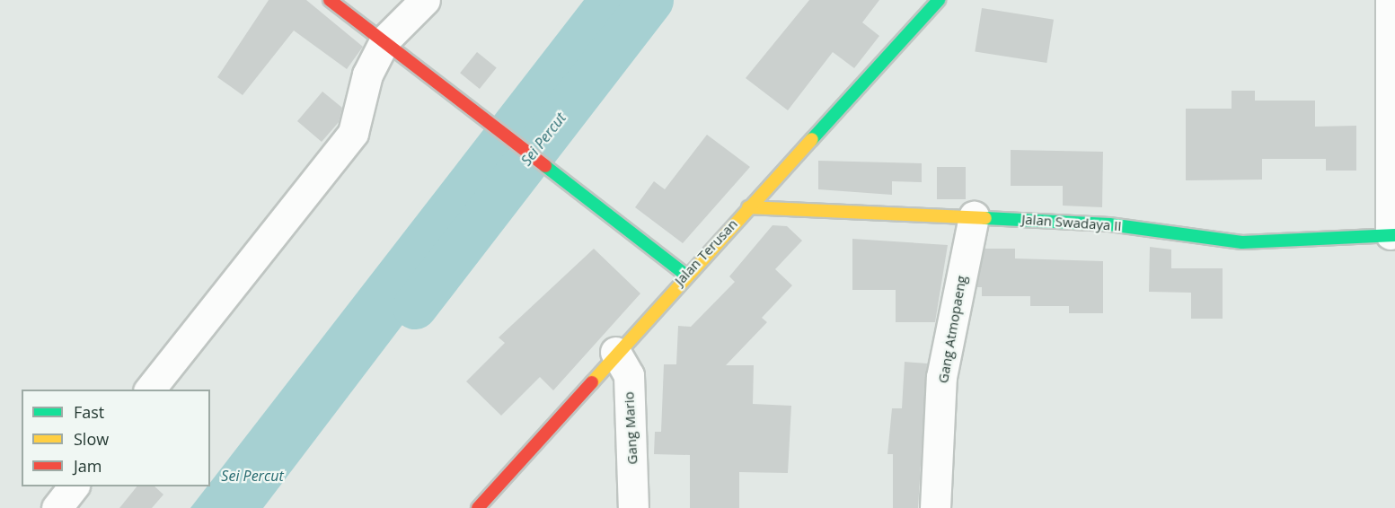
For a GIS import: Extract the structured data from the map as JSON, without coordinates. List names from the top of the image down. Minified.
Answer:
{"streets":{"street":["Jalan Swadaya II","Jalan Terusan","Gang Atmopaeng","Gang Mario"]},"crossings":[["Jalan Swadaya II","Jalan Terusan"],["Jalan Swadaya II","Gang Atmopaeng"],["Jalan Terusan","Gang Mario"]],"water":["Sei Percut"],"legend":["Fast","Slow","Jam"]}
